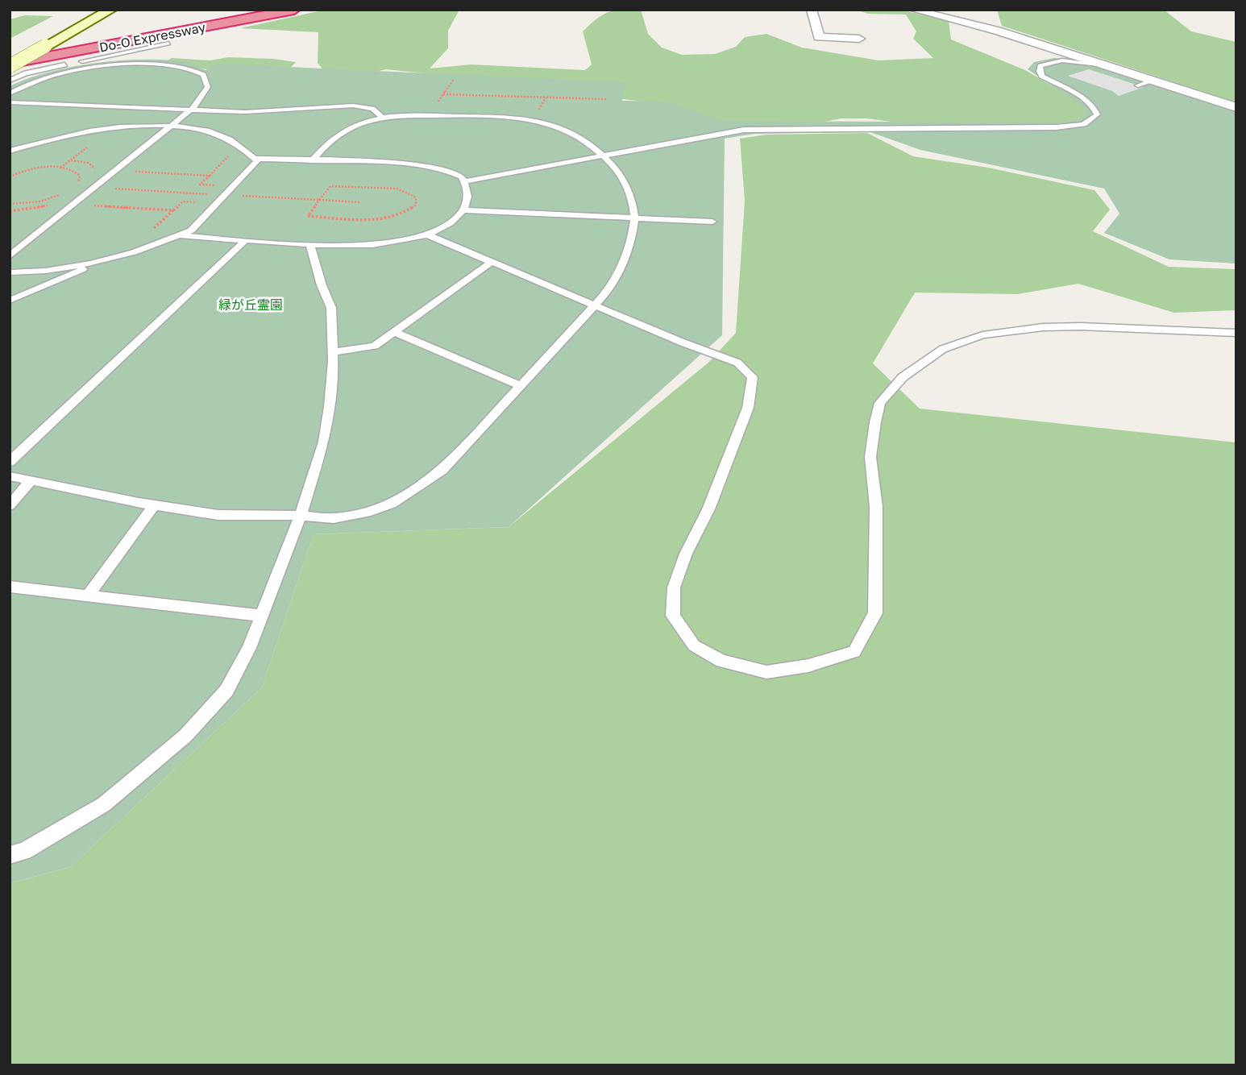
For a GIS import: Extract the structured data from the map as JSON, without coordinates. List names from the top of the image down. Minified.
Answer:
{"streets":{"highway":["Do-O Expressway"]},"parks":["緑が丘霊園"]}
